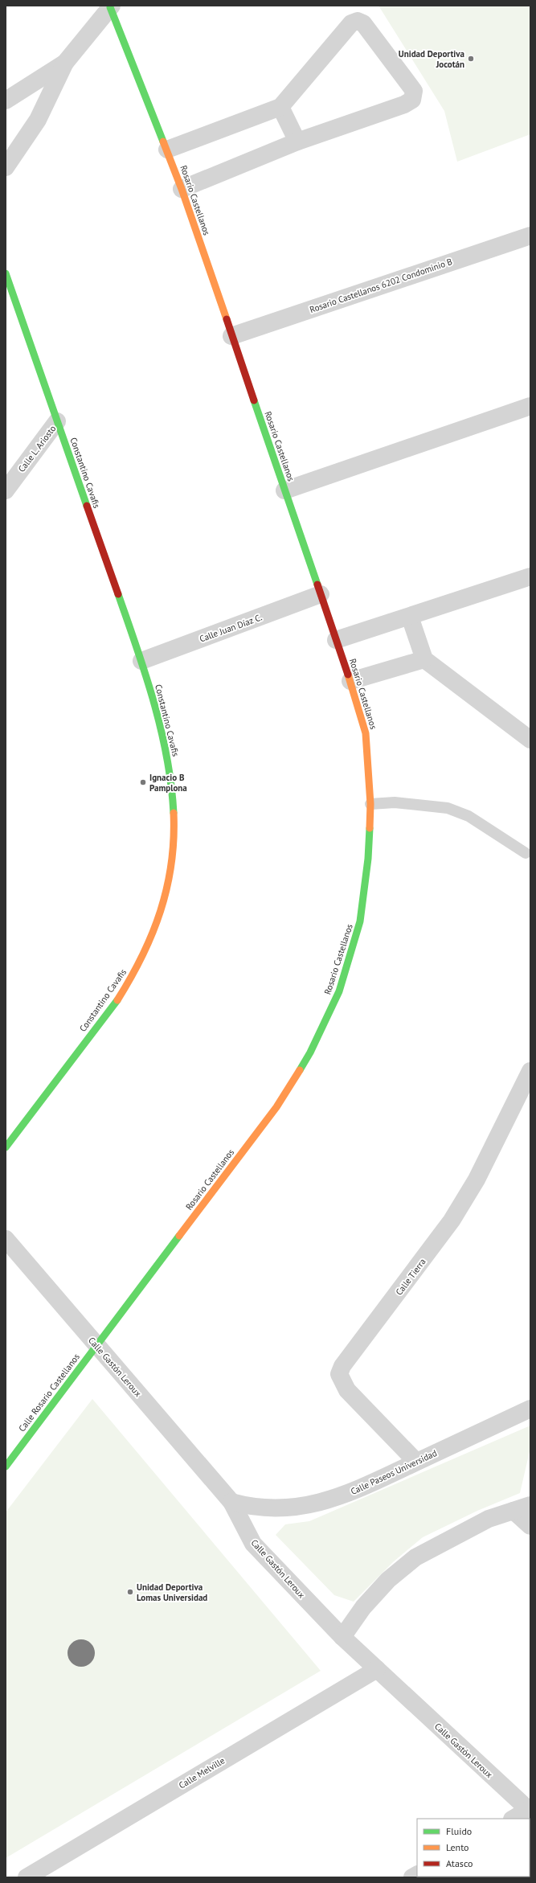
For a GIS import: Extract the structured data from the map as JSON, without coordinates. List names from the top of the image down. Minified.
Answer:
{"streets":{"street":["Rosario Castellanos","Rosario Castellanos 6202 Condominio B","Calle L. Ariosto","Constantino Cavafis","Calle Juan Díaz C.","Calle Tierra","Calle Gastón Leroux","Calle Rosario Castellanos","Calle Paseos Universidad","Calle Melville"]},"crossings":[["Rosario Castellanos","Rosario Castellanos 6202 Condominio B"],["Rosario Castellanos","Calle Juan Díaz C."],["Rosario Castellanos","Calle Gastón Leroux"],["Rosario Castellanos","Calle Rosario Castellanos"],["Calle L. Ariosto","Constantino Cavafis"],["Constantino Cavafis","Calle Juan Díaz C."],["Calle Tierra","Calle Paseos Universidad"],["Calle Gastón Leroux","Calle Rosario Castellanos"],["Calle Gastón Leroux","Calle Paseos Universidad"],["Calle Gastón Leroux","Calle Melville"]],"places":["Unidad Deportiva Jocotán","Ignacio B Pamplona","Unidad Deportiva Lomas Universidad"],"legend":["Fluido","Lento","Atasco"]}
